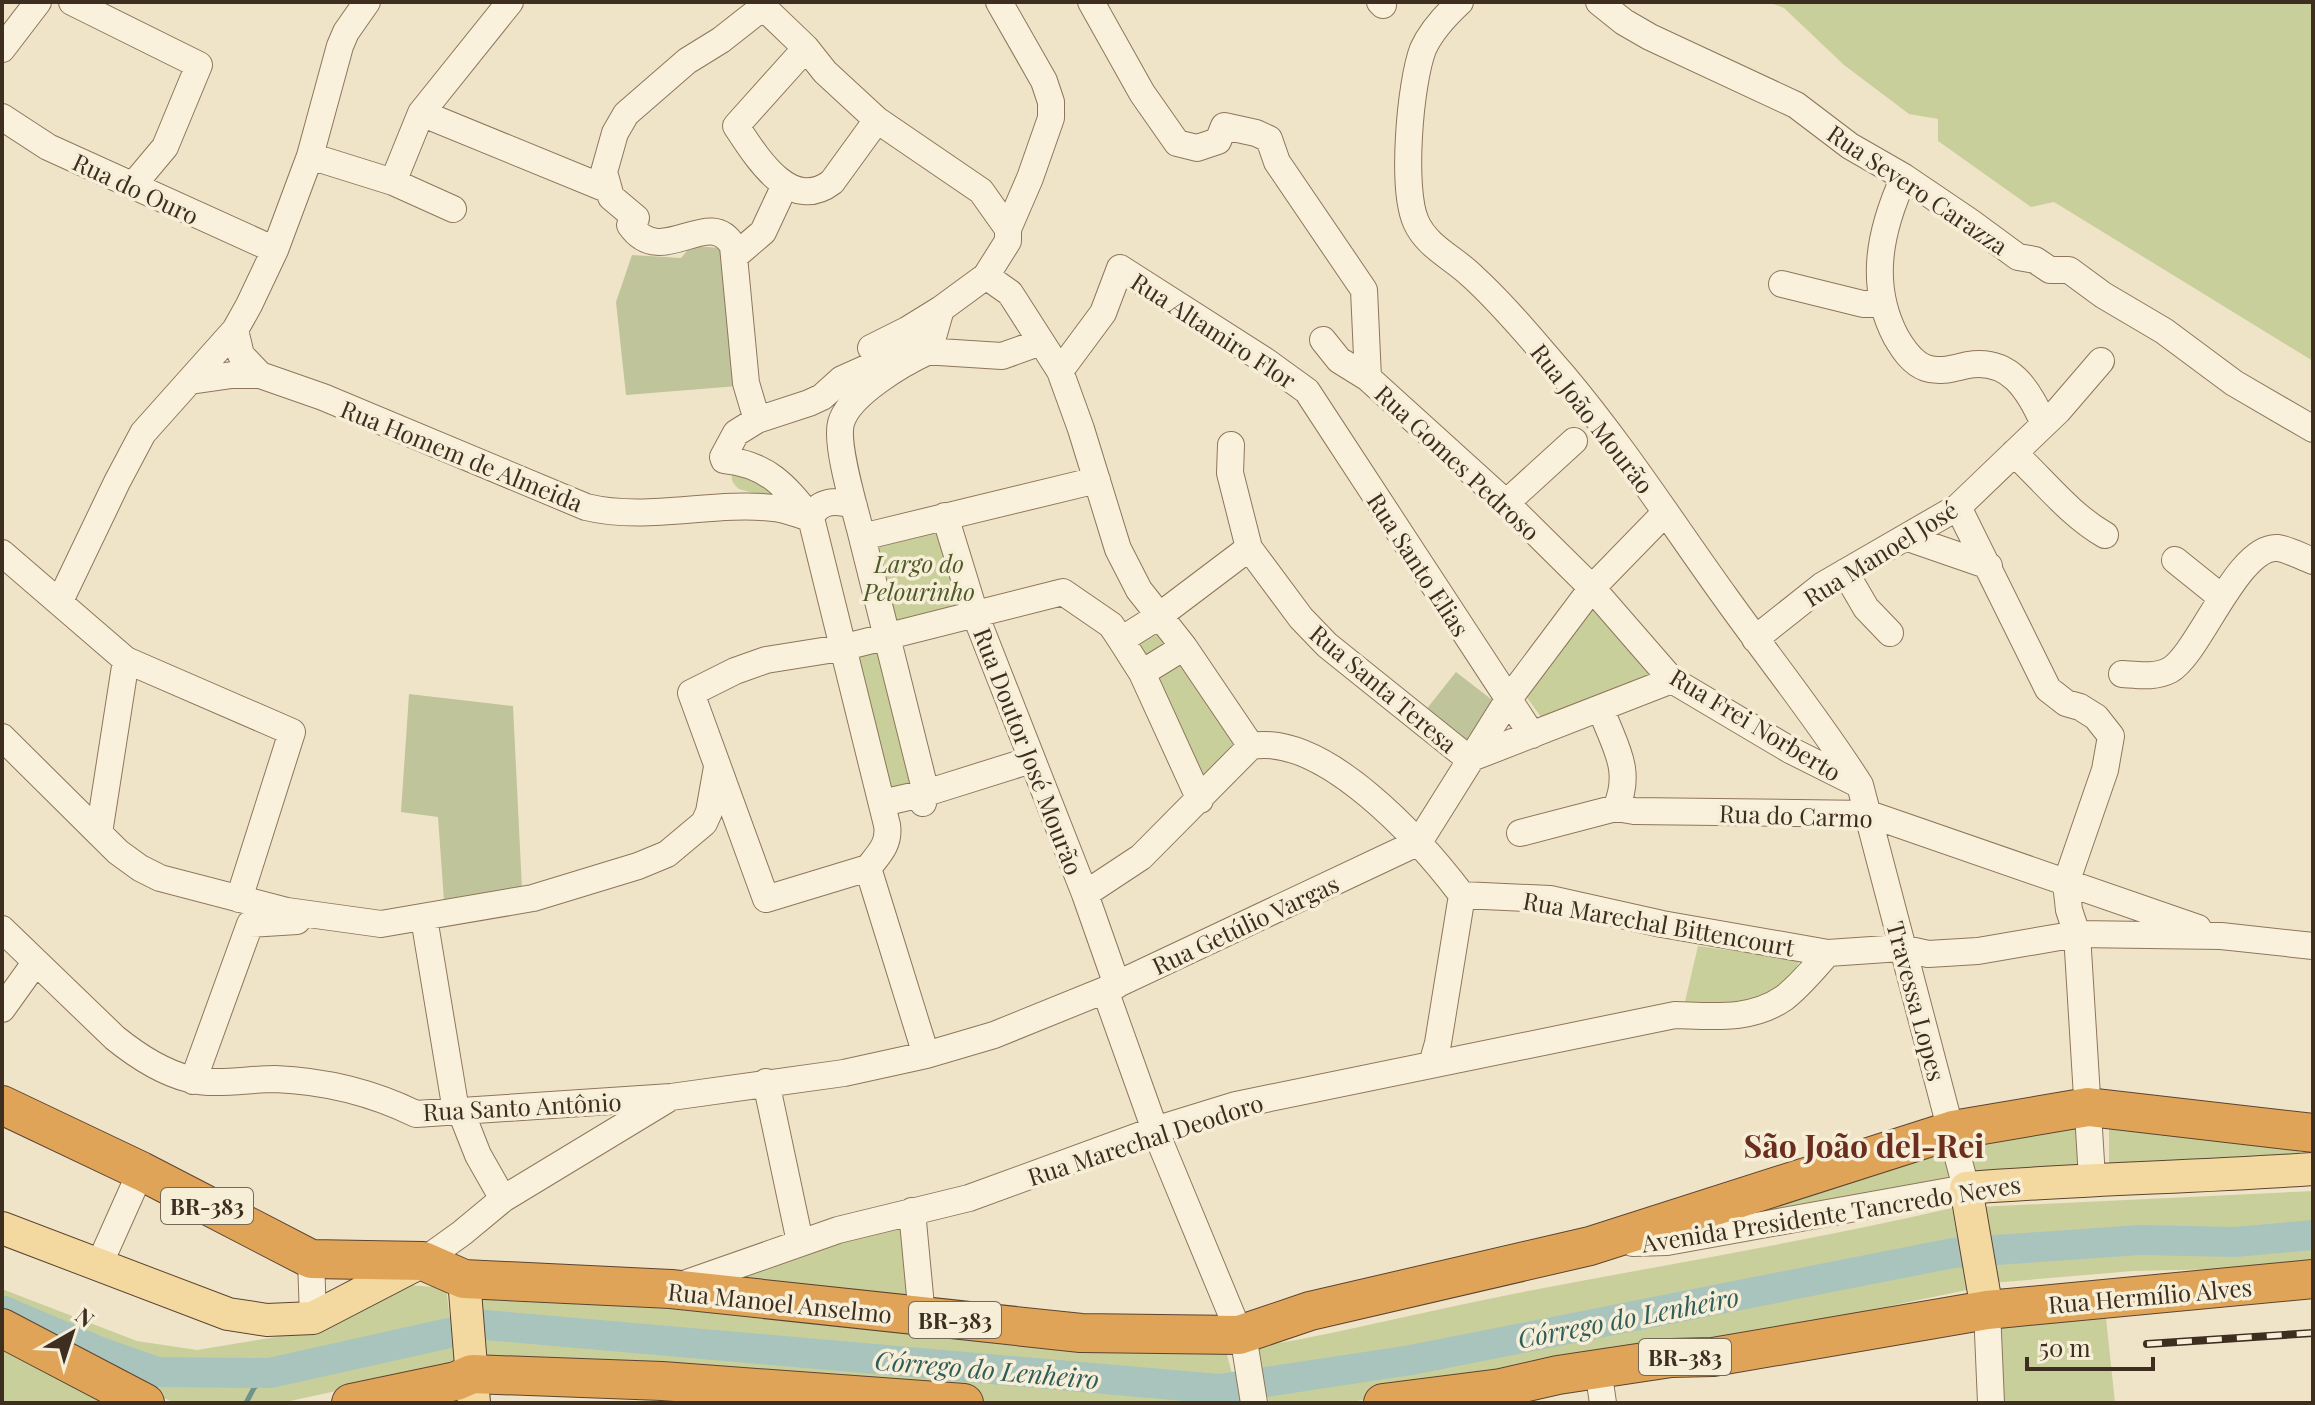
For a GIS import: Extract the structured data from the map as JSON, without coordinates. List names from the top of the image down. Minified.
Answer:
{"streets":{"highway":["BR-383","Avenida Presidente Tancredo Neves","Rua Hermílio Alves","Rua Manoel Anselmo"],"street":["Rua do Ouro","Rua Severo Carazza","Rua Altamiro Flor","Rua João Mourão","Rua Homem de Almeida","Rua Gomes Pedroso","Rua Manoel José","Rua Santo Elias","Rua Santa Teresa","Rua Frei Norberto","Rua Doutor José Mourão","Rua do Carmo","Rua Marechal Bittencourt","Rua Getúlio Vargas","Travessa Lopes","Rua Santo Antônio","Rua Marechal Deodoro"]},"crossings":[["Rua Altamiro Flor","Rua Gomes Pedroso"],["Rua Altamiro Flor","Rua Santo Elias"],["Rua João Mourão","Rua Manoel José"],["Rua João Mourão","Rua Frei Norberto"],["Rua João Mourão","Rua do Carmo"],["Rua João Mourão","Travessa Lopes"],["Rua Gomes Pedroso","Rua Santo Elias"],["Rua Gomes Pedroso","Rua Frei Norberto"],["Rua Doutor José Mourão","Rua Getúlio Vargas"],["Rua Doutor José Mourão","Rua Marechal Deodoro"],["Rua Doutor José Mourão","Avenida Presidente Tancredo Neves"],["Rua Doutor José Mourão","Rua Manoel Anselmo"],["Rua do Carmo","Rua Marechal Bittencourt"],["Rua do Carmo","Travessa Lopes"],["Rua Marechal Bittencourt","Travessa Lopes"],["Rua Marechal Bittencourt","Rua Marechal Deodoro"],["Rua Getúlio Vargas","Rua Santo Antônio"],["Travessa Lopes","Avenida Presidente Tancredo Neves"],["Rua Marechal Deodoro","Rua Manoel Anselmo"],["BR-383","Rua Hermílio Alves"],["BR-383","Rua Manoel Anselmo"],["Avenida Presidente Tancredo Neves","Rua Manoel Anselmo"]],"districts":["São João del-Rei"],"water":["Córrego do Lenheiro"],"parks":["Largo do Pelourinho"],"scale_bar":"50 m","north":"top right"}
